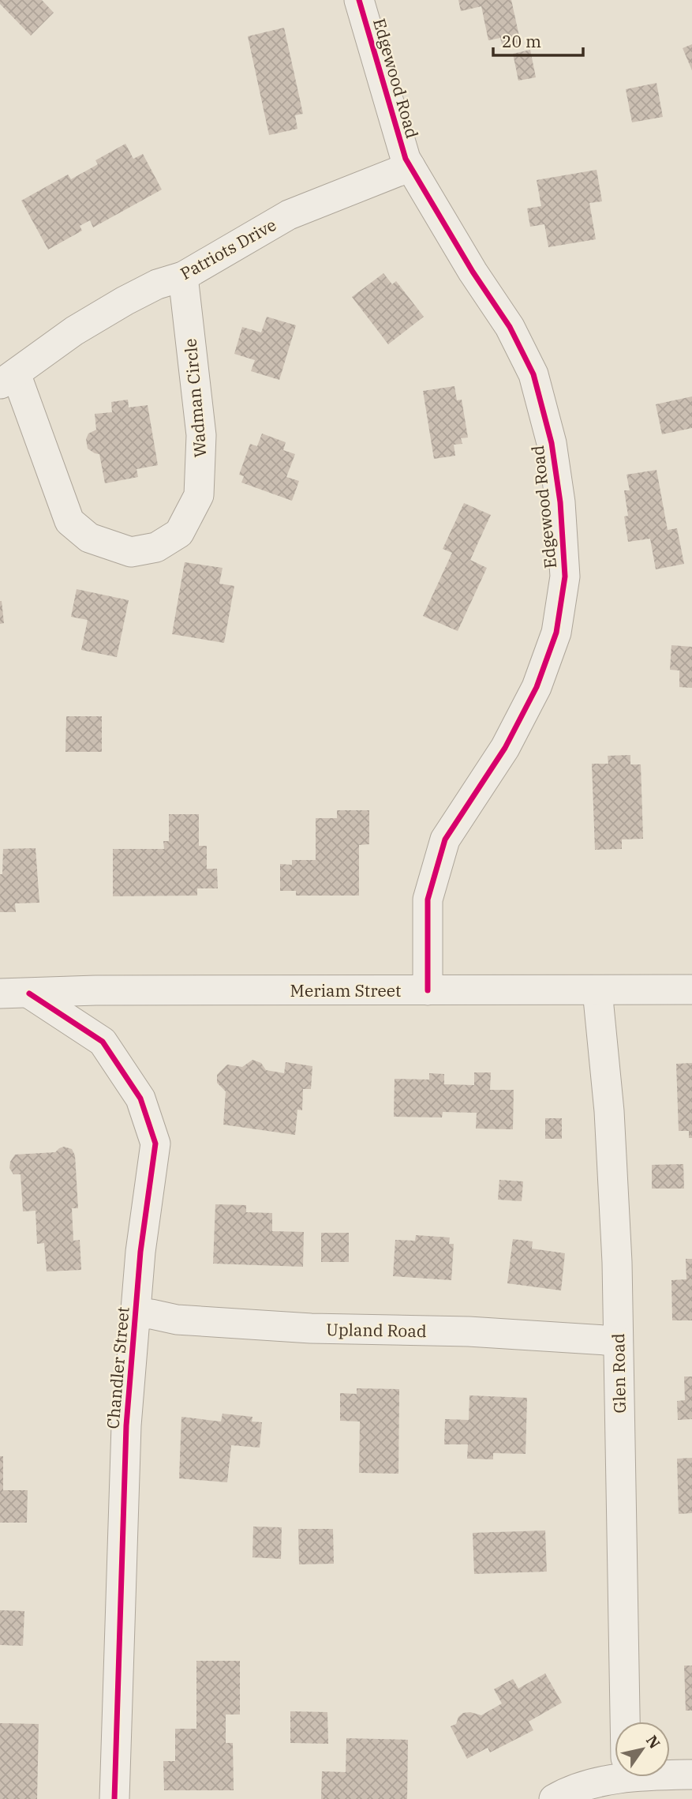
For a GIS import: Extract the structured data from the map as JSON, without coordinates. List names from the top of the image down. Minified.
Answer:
{"streets":{"street":["Edgewood Road","Patriots Drive","Wadman Circle","Meriam Street","Upland Road","Chandler Street","Glen Road"]},"crossings":[["Edgewood Road","Patriots Drive"],["Edgewood Road","Meriam Street"],["Patriots Drive","Wadman Circle"],["Meriam Street","Chandler Street"],["Meriam Street","Glen Road"],["Upland Road","Chandler Street"],["Upland Road","Glen Road"]],"scale_bar":"20 m","north":"top right"}
